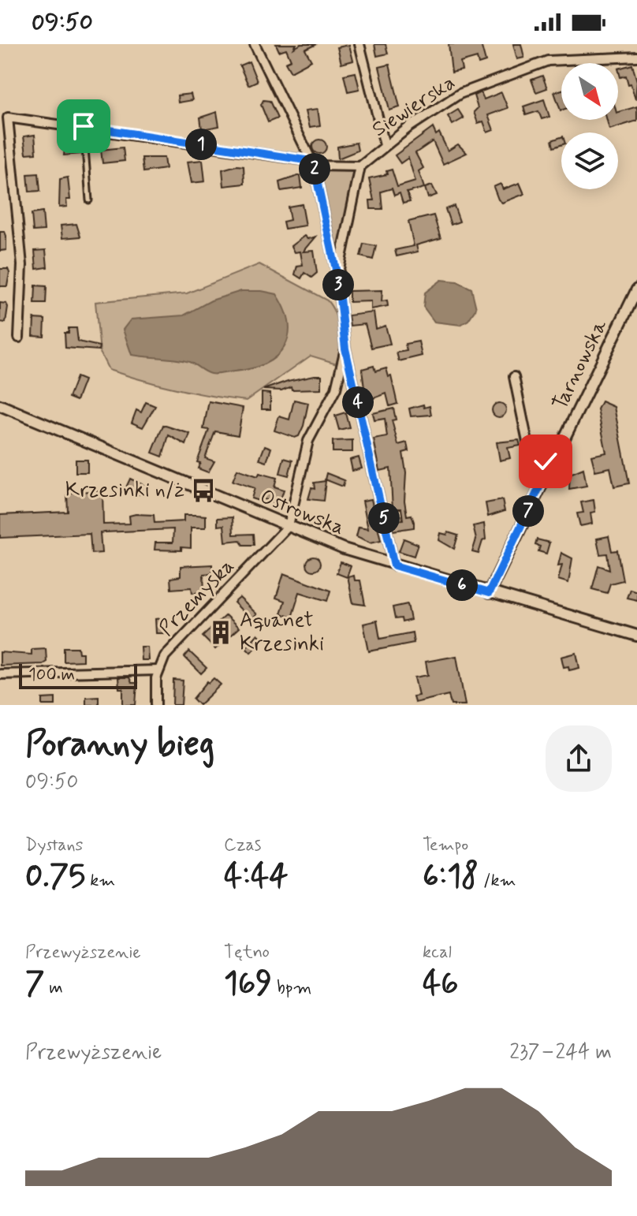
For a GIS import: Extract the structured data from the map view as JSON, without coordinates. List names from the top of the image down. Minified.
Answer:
{"streets":{"street":["Siewierska","Tarnowska","Ostrowska","Przemyska"]},"crossings":[["Tarnowska","Ostrowska"],["Ostrowska","Przemyska"]],"places":{"bus stop":["Krzesinki n/ż"],"building":["Aquanet Krzesinki"]},"scale_bar":"100 m","north":"bottom right","page":{"status":"09:50","pins":["1","2","3","4","7","5","6"],"scale":"100 m","heading":["Poranny bieg","09:50"],"stats":[["Dystans","0.75 km"],["Czas","4:44"],["Tempo","6:18 /km"],["Przewyższenie","7 m"],["Tętno","169 bpm"],["kcal","46"]],"chart":["Przewyższenie","237–244 m"]}}
